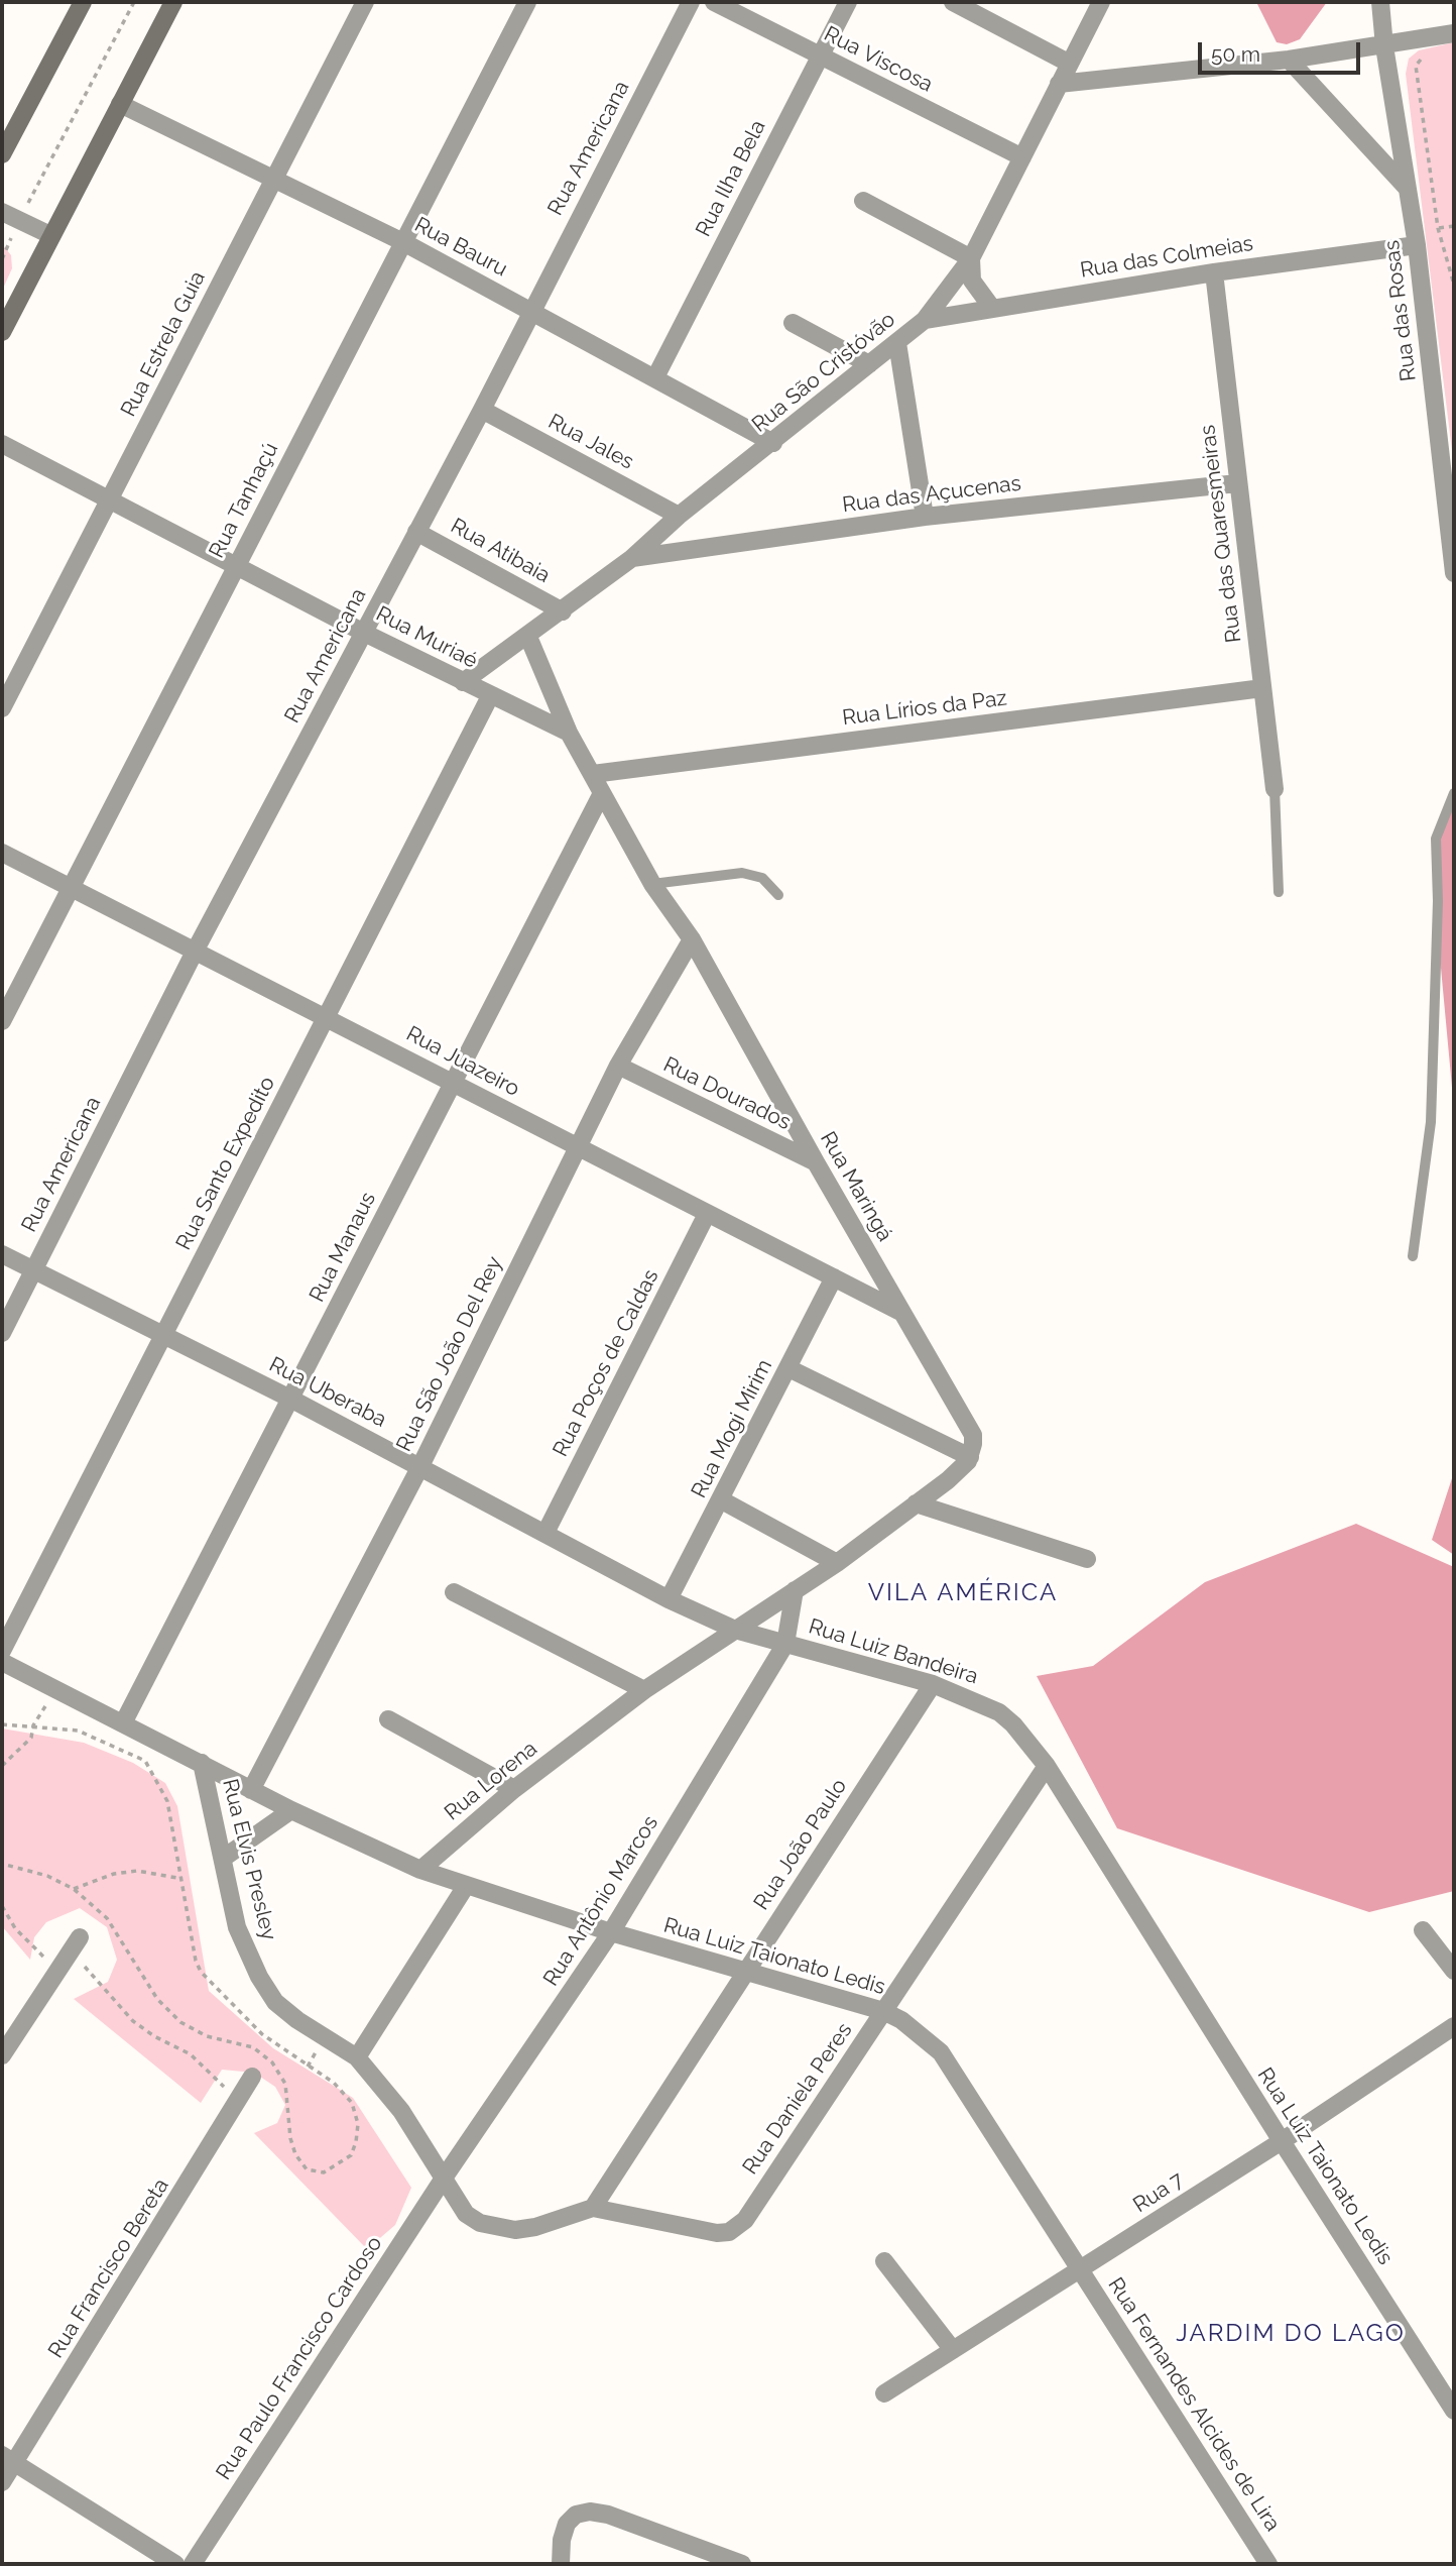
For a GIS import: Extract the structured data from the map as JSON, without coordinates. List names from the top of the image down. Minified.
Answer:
{"streets":{"street":["Rua Viscosa","Rua Americana","Rua Ilha Bela","Rua Bauru","Rua das Colmeias","Rua das Rosas","Rua Estrela Guia","Rua São Cristóvão","Rua Jales","Rua das Açucenas","Rua Tanhaçú","Rua das Quaresmeiras","Rua Atibaia","Rua Muriaé","Rua Lírios da Paz","Rua Juazeiro","Rua Dourados","Rua Santo Expedito","Rua Maringá","Rua Manaus","Rua São João Del Rey","Rua Poços de Caldas","Rua Uberaba","Rua Mogi Mirim","Rua Luiz Bandeira","Rua Lorena","Rua João Paulo","Rua Elvis Presley","Rua Antônio Marcos","Rua Luiz Taionato Ledis","Rua Daniela Peres","Rua 7","Rua Francisco Bereta","Rua Paulo Francisco Cardoso","Rua Fernandes Alcides de Lira"]},"crossings":[["Rua Viscosa","Rua Ilha Bela"],["Rua Viscosa","Rua São Cristóvão"],["Rua Americana","Rua Bauru"],["Rua Americana","Rua Jales"],["Rua Americana","Rua Atibaia"],["Rua Americana","Rua Muriaé"],["Rua Americana","Rua Juazeiro"],["Rua Americana","Rua Uberaba"],["Rua Ilha Bela","Rua Bauru"],["Rua Bauru","Rua Estrela Guia"],["Rua Bauru","Rua São Cristóvão"],["Rua Bauru","Rua Tanhaçú"],["Rua das Colmeias","Rua das Rosas"],["Rua das Colmeias","Rua São Cristóvão"],["Rua das Colmeias","Rua das Quaresmeiras"],["Rua Estrela Guia","Rua Muriaé"],["Rua São Cristóvão","Rua Jales"],["Rua São Cristóvão","Rua das Açucenas"],["Rua São Cristóvão","Rua Atibaia"],["Rua São Cristóvão","Rua Muriaé"],["Rua das Açucenas","Rua das Quaresmeiras"],["Rua Tanhaçú","Rua Muriaé"],["Rua Tanhaçú","Rua Juazeiro"],["Rua das Quaresmeiras","Rua Lírios da Paz"],["Rua Muriaé","Rua Santo Expedito"],["Rua Juazeiro","Rua Santo Expedito"],["Rua Juazeiro","Rua Maringá"],["Rua Juazeiro","Rua Manaus"],["Rua Juazeiro","Rua São João Del Rey"],["Rua Juazeiro","Rua Poços de Caldas"],["Rua Juazeiro","Rua Mogi Mirim"],["Rua Dourados","Rua Maringá"],["Rua Dourados","Rua São João Del Rey"],["Rua Santo Expedito","Rua Uberaba"],["Rua Maringá","Rua São João Del Rey"],["Rua Maringá","Rua Lorena"],["Rua Manaus","Rua Uberaba"],["Rua São João Del Rey","Rua Uberaba"],["Rua Poços de Caldas","Rua Uberaba"],["Rua Uberaba","Rua Mogi Mirim"],["Rua Uberaba","Rua Luiz Bandeira"],["Rua Uberaba","Rua Lorena"],["Rua Uberaba","Rua Antônio Marcos"],["Rua Luiz Bandeira","Rua João Paulo"],["Rua Luiz Bandeira","Rua Antônio Marcos"],["Rua Luiz Bandeira","Rua Luiz Taionato Ledis"],["Rua Luiz Bandeira","Rua Daniela Peres"],["Rua Lorena","Rua Luiz Taionato Ledis"],["Rua João Paulo","Rua Elvis Presley"],["Rua João Paulo","Rua Luiz Taionato Ledis"],["Rua Elvis Presley","Rua Antônio Marcos"],["Rua Elvis Presley","Rua Daniela Peres"],["Rua Elvis Presley","Rua Paulo Francisco Cardoso"],["Rua Antônio Marcos","Rua Luiz Taionato Ledis"],["Rua Antônio Marcos","Rua Paulo Francisco Cardoso"],["Rua Luiz Taionato Ledis","Rua Daniela Peres"],["Rua Luiz Taionato Ledis","Rua 7"],["Rua Luiz Taionato Ledis","Rua Fernandes Alcides de Lira"],["Rua 7","Rua Fernandes Alcides de Lira"]],"districts":["VILA AMÉRICA","JARDIM DO LAGO"],"scale_bar":"50 m"}
